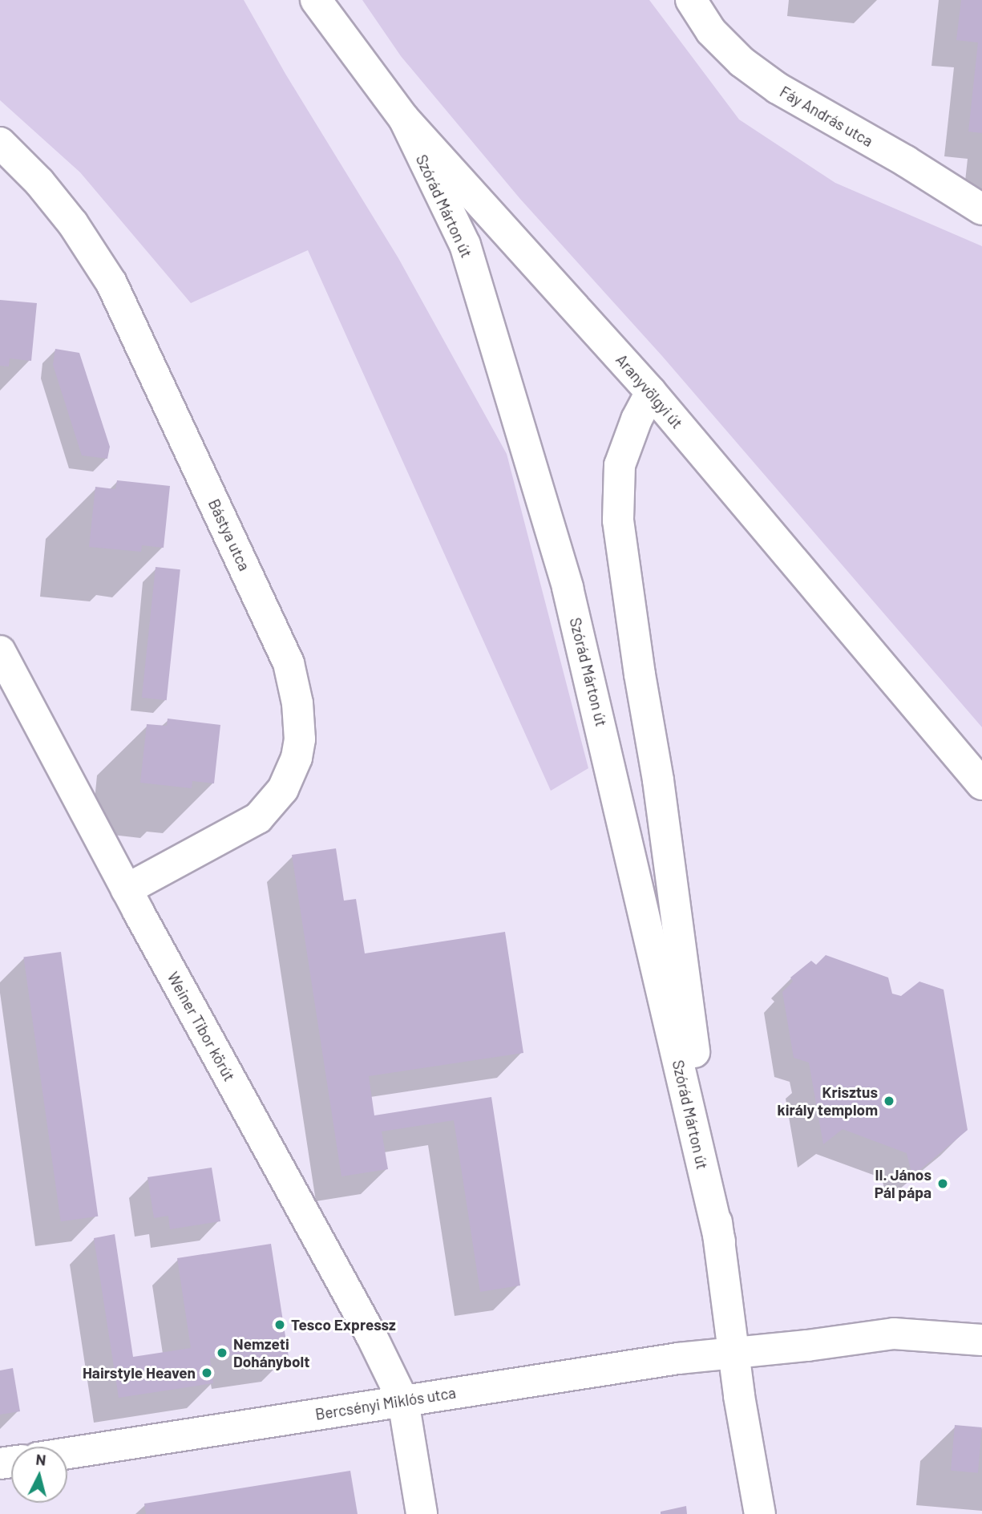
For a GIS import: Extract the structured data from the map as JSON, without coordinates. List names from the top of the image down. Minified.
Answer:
{"streets":{"street":["Fáy András utca","Szórád Márton út","Aranyvölgyi út","Bástya utca","Weiner Tibor körút","Bercsényi Miklós utca"]},"crossings":[["Szórád Márton út","Aranyvölgyi út"],["Szórád Márton út","Bercsényi Miklós utca"],["Bástya utca","Weiner Tibor körút"],["Weiner Tibor körút","Bercsényi Miklós utca"]],"places":["Krisztus király templom","II. János Pál pápa","Tesco Expressz","Nemzeti Dohánybolt","Hairstyle Heaven"],"north":"top"}
